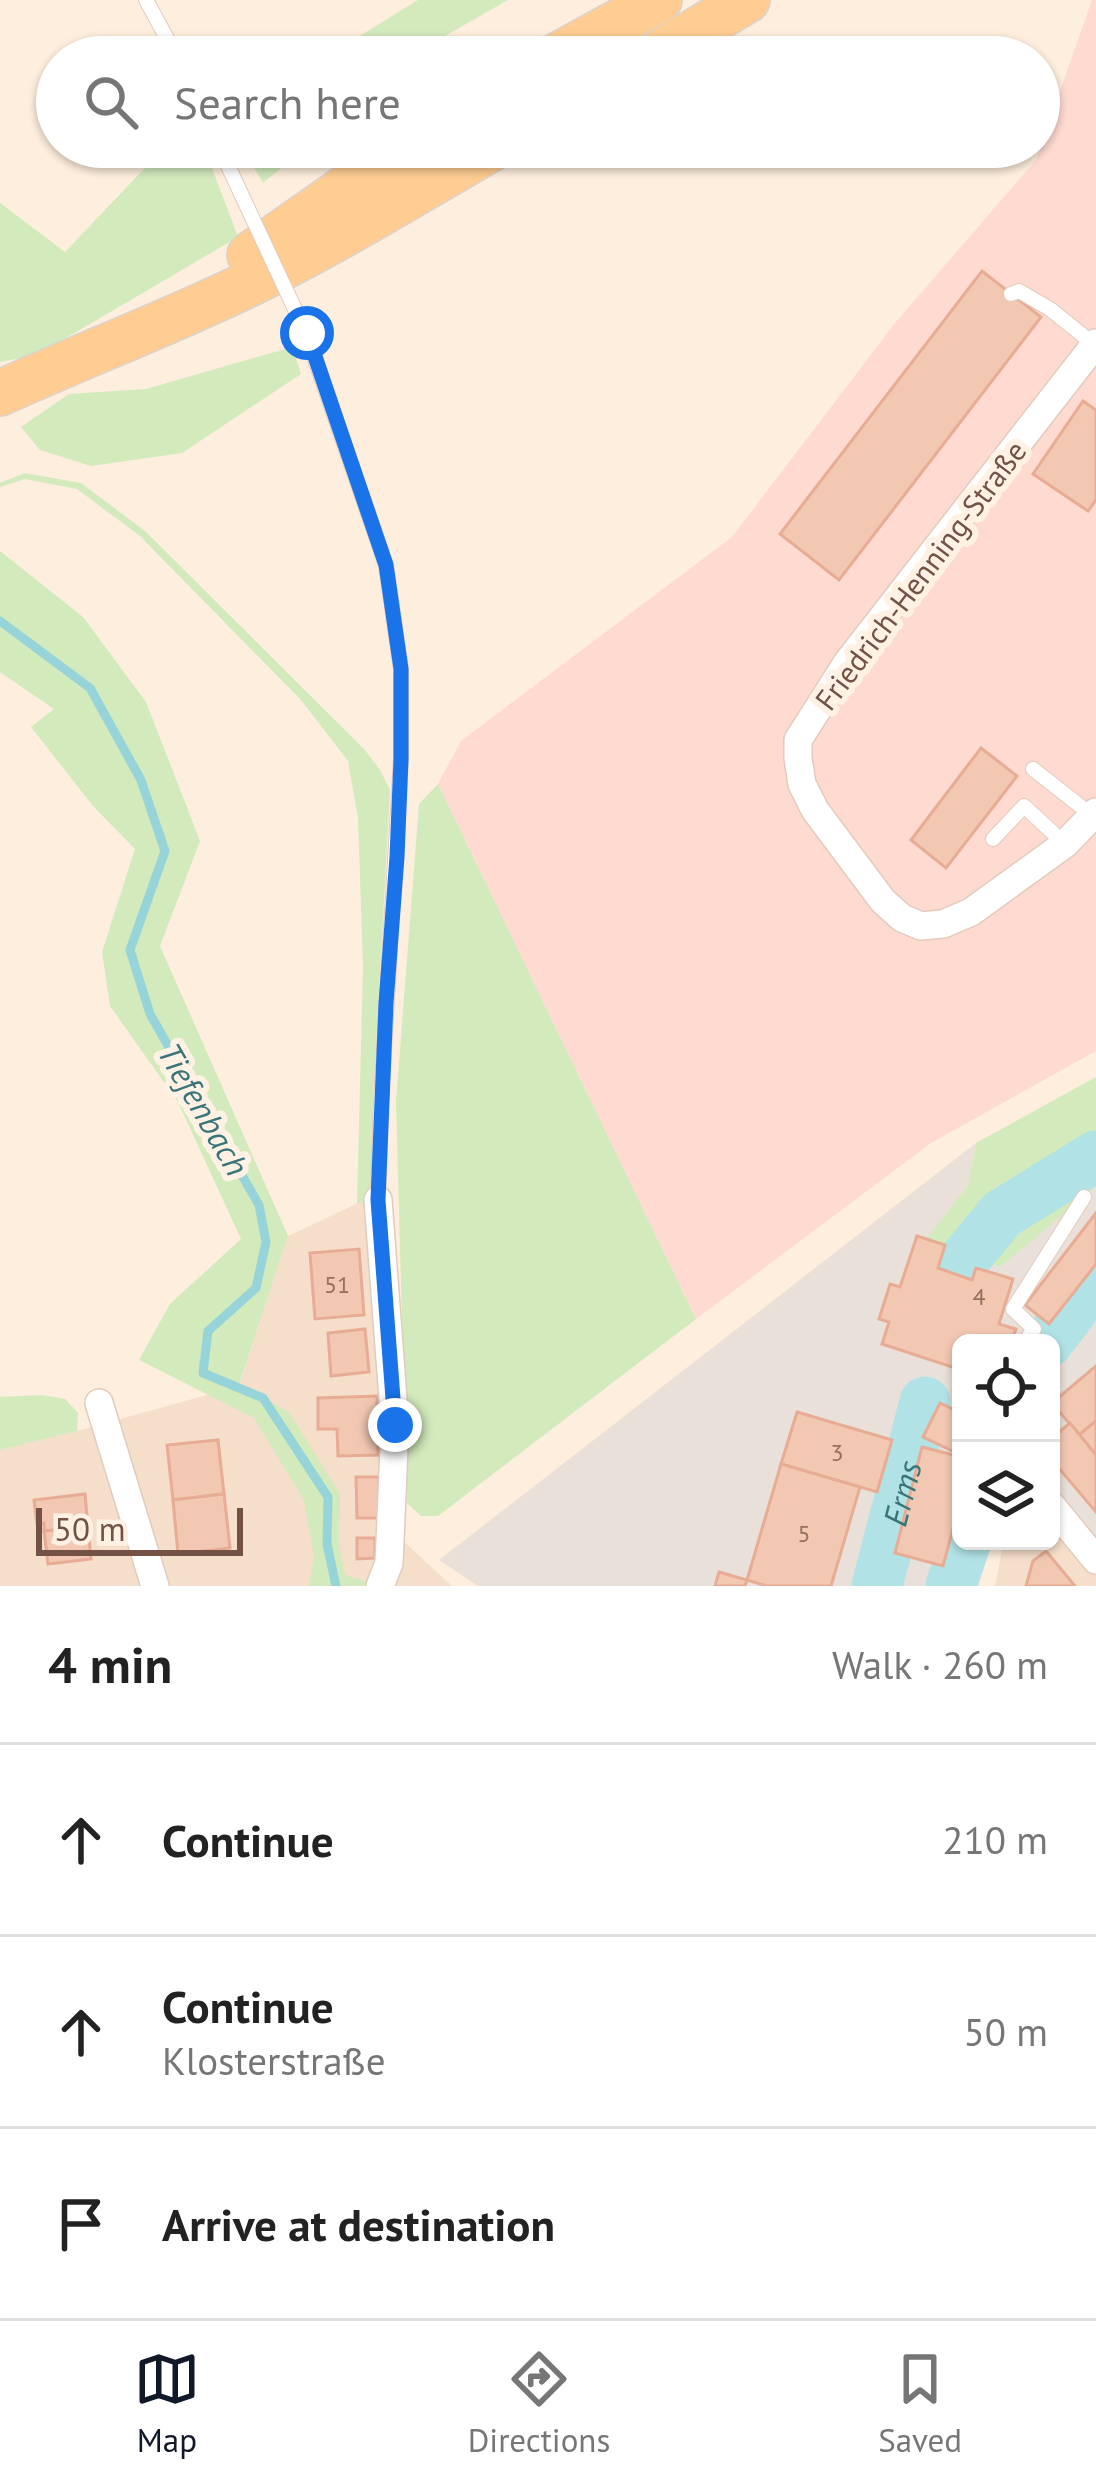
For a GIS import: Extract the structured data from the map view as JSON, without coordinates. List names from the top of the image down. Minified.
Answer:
{"streets":{"street":["Friedrich-Henning-Straße"]},"water":["Tiefenbach","Erms"],"house_numbers":["51","4","3","5"],"scale_bar":"50 m","page":{"search":"Search here","scale":"50 m","heading":["4 min","Walk · 260 m"],"list":[["Continue","210 m"],["Continue","Klosterstraße","50 m"],"Arrive at destination"],"nav":["Map","Directions","Saved"]}}
